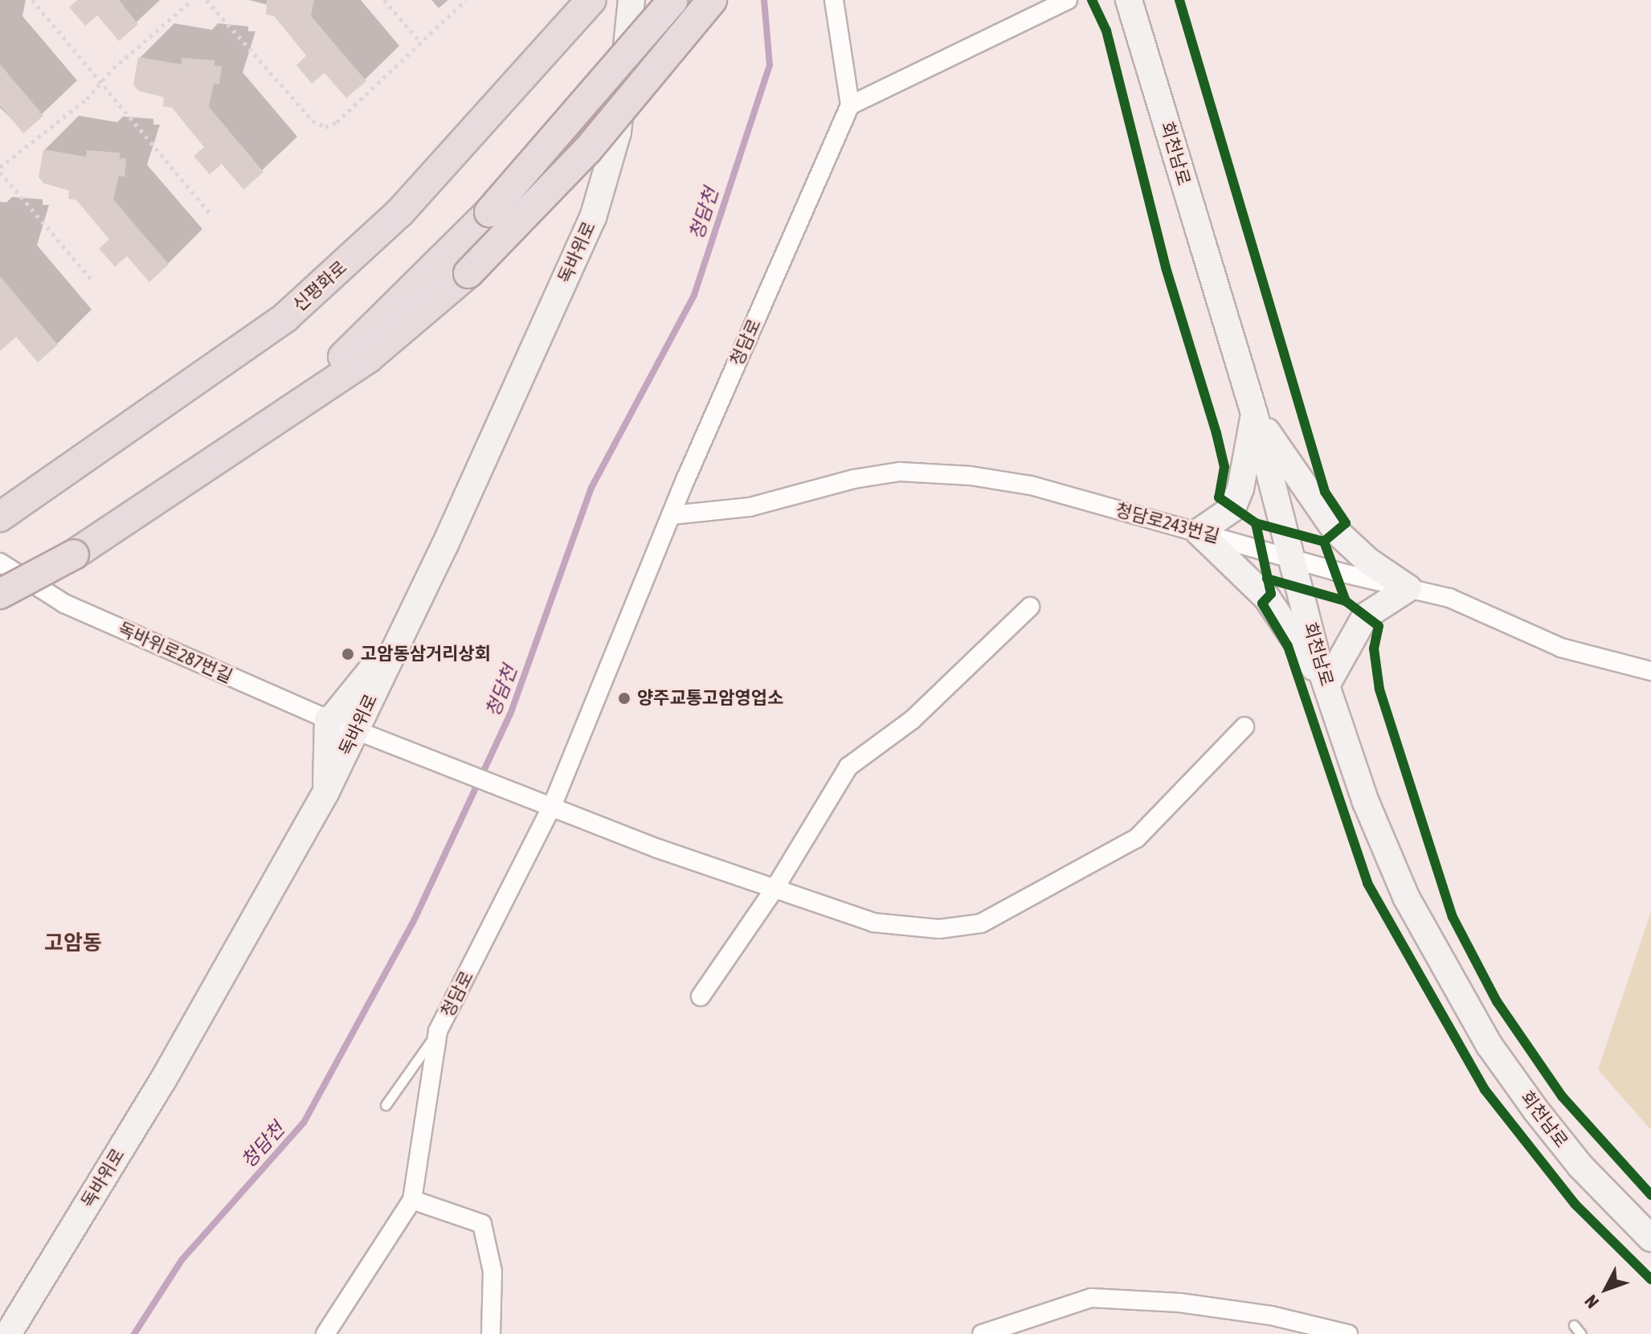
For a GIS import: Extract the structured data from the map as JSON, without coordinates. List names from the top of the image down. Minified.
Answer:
{"streets":{"highway":["신평화로"],"main road":["회천남로","독바위로"],"street":["청담로","청담로243번길","독바위로287번길"]},"crossings":[["회천남로","청담로243번길"],["독바위로","독바위로287번길"],["청담로","청담로243번길"]],"districts":["고암동"],"water":["청담천"],"places":["고암동삼거리상회","양주교통고암영업소"],"north":"bottom left"}
